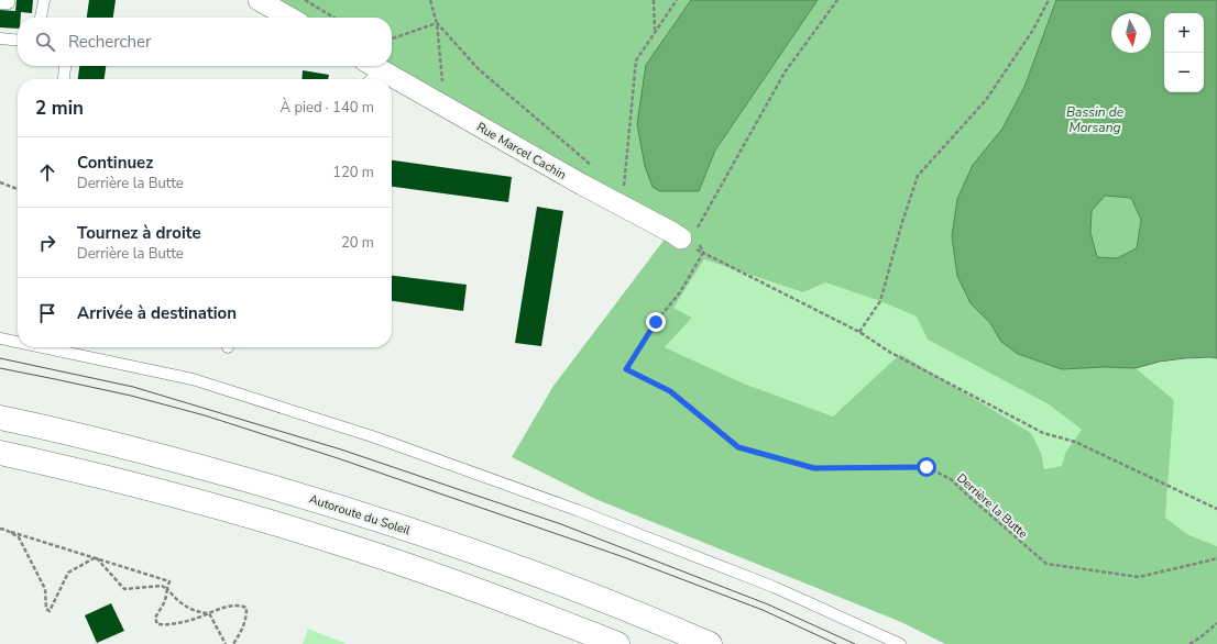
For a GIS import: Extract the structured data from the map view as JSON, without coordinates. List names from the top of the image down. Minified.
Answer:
{"streets":{"highway":["Autoroute du Soleil"],"street":["Rue Marcel Cachin"],"path":["Derrière la Butte"]},"water":["Bassin de Morsang"],"north":"bottom","page":{"map_buttons":["+","−"],"search":"Rechercher","heading":["2 min","À pied · 140 m"],"list":[["Continuez","Derrière la Butte","120 m"],["Tournez à droite","Derrière la Butte","20 m"],"Arrivée à destination"]}}
